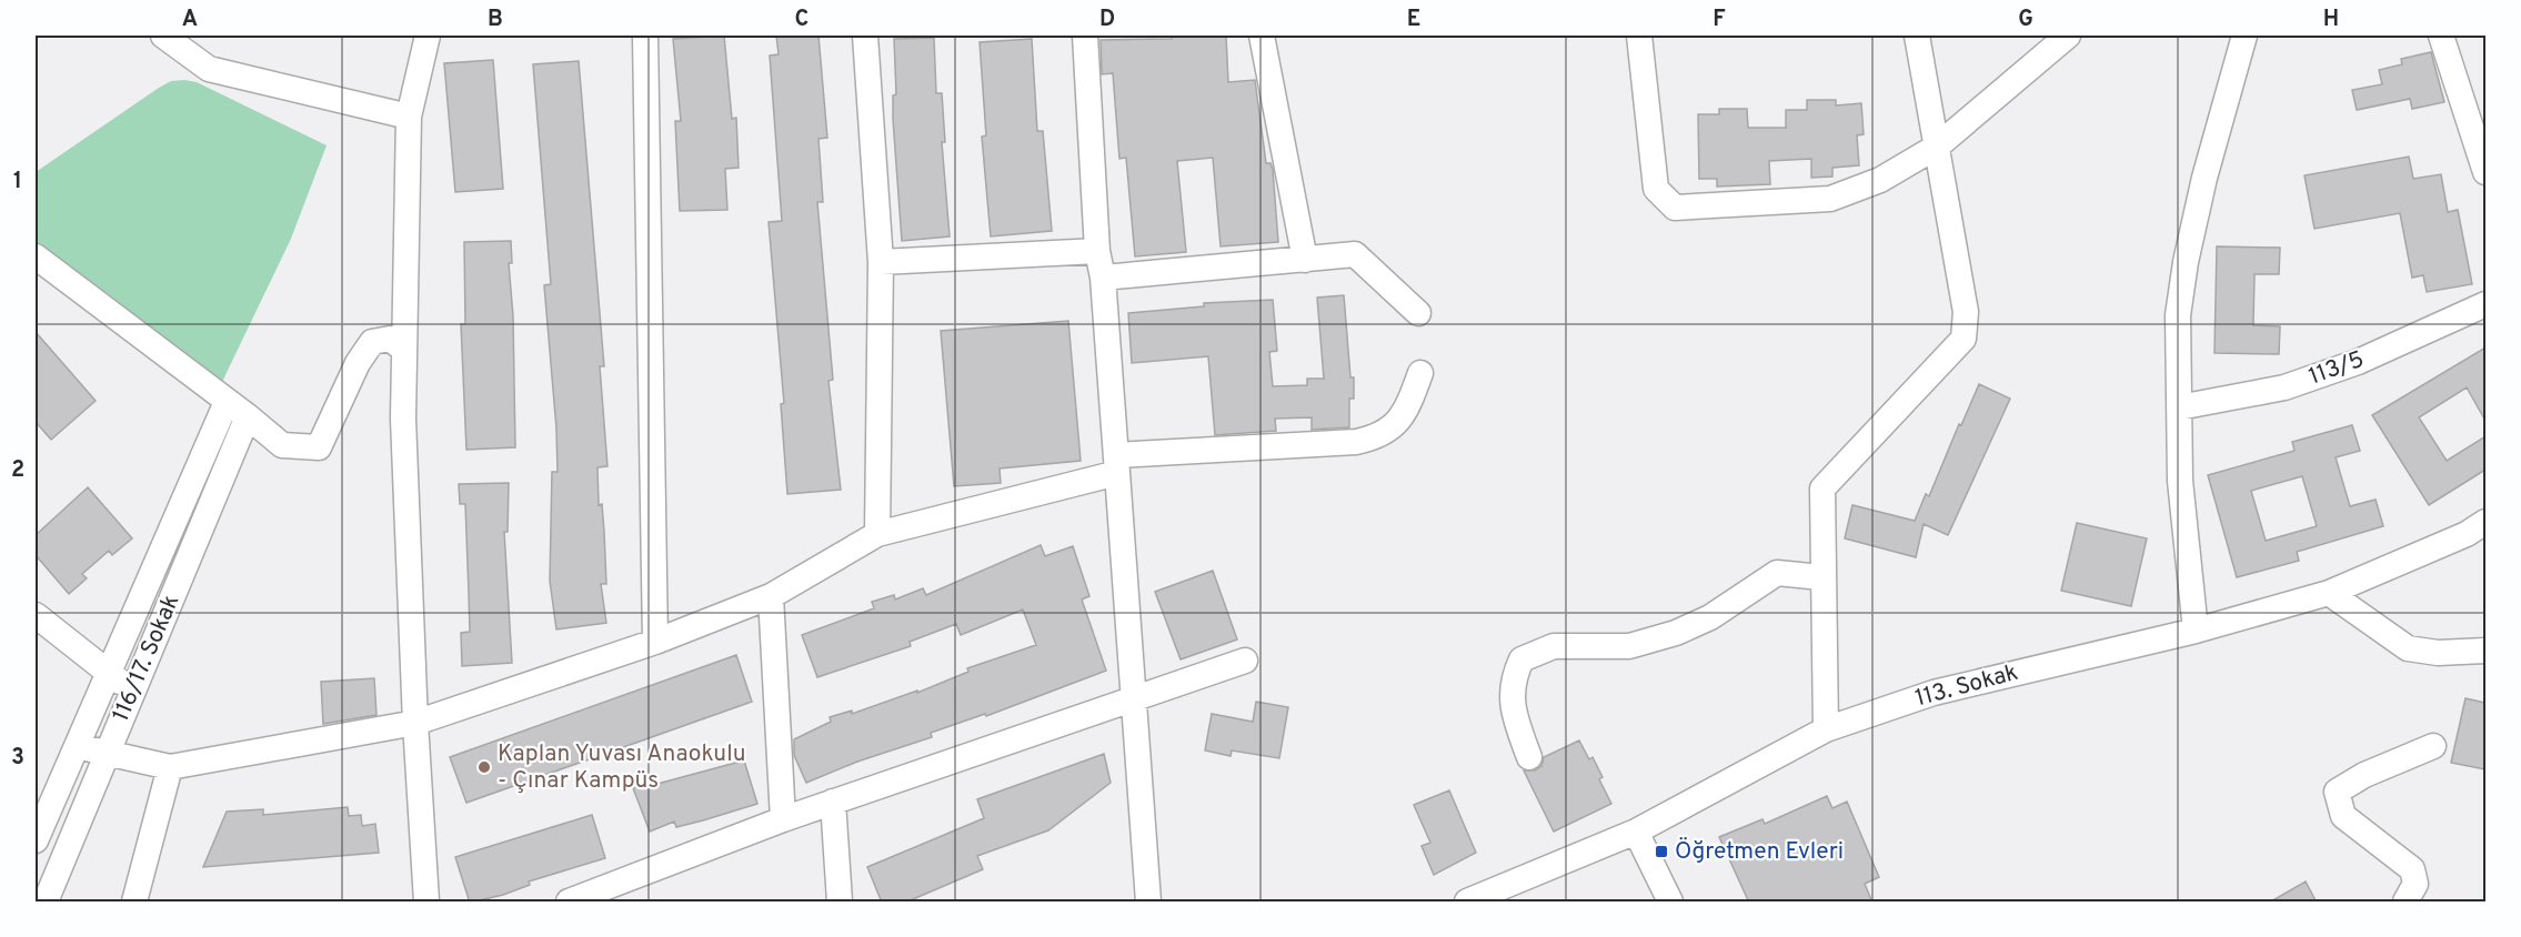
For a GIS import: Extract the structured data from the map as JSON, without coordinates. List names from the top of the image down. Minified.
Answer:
{"streets":{"street":["113/5","116/17. Sokak","113. Sokak"]},"places":{"other":["Kaplan Yuvası Anaokulu - Çınar Kampüs"],"transit":["Öğretmen Evleri"]},"grid":{"columns":["A","B","C","D","E","F","G","H"],"rows":["1","2","3"]}}
